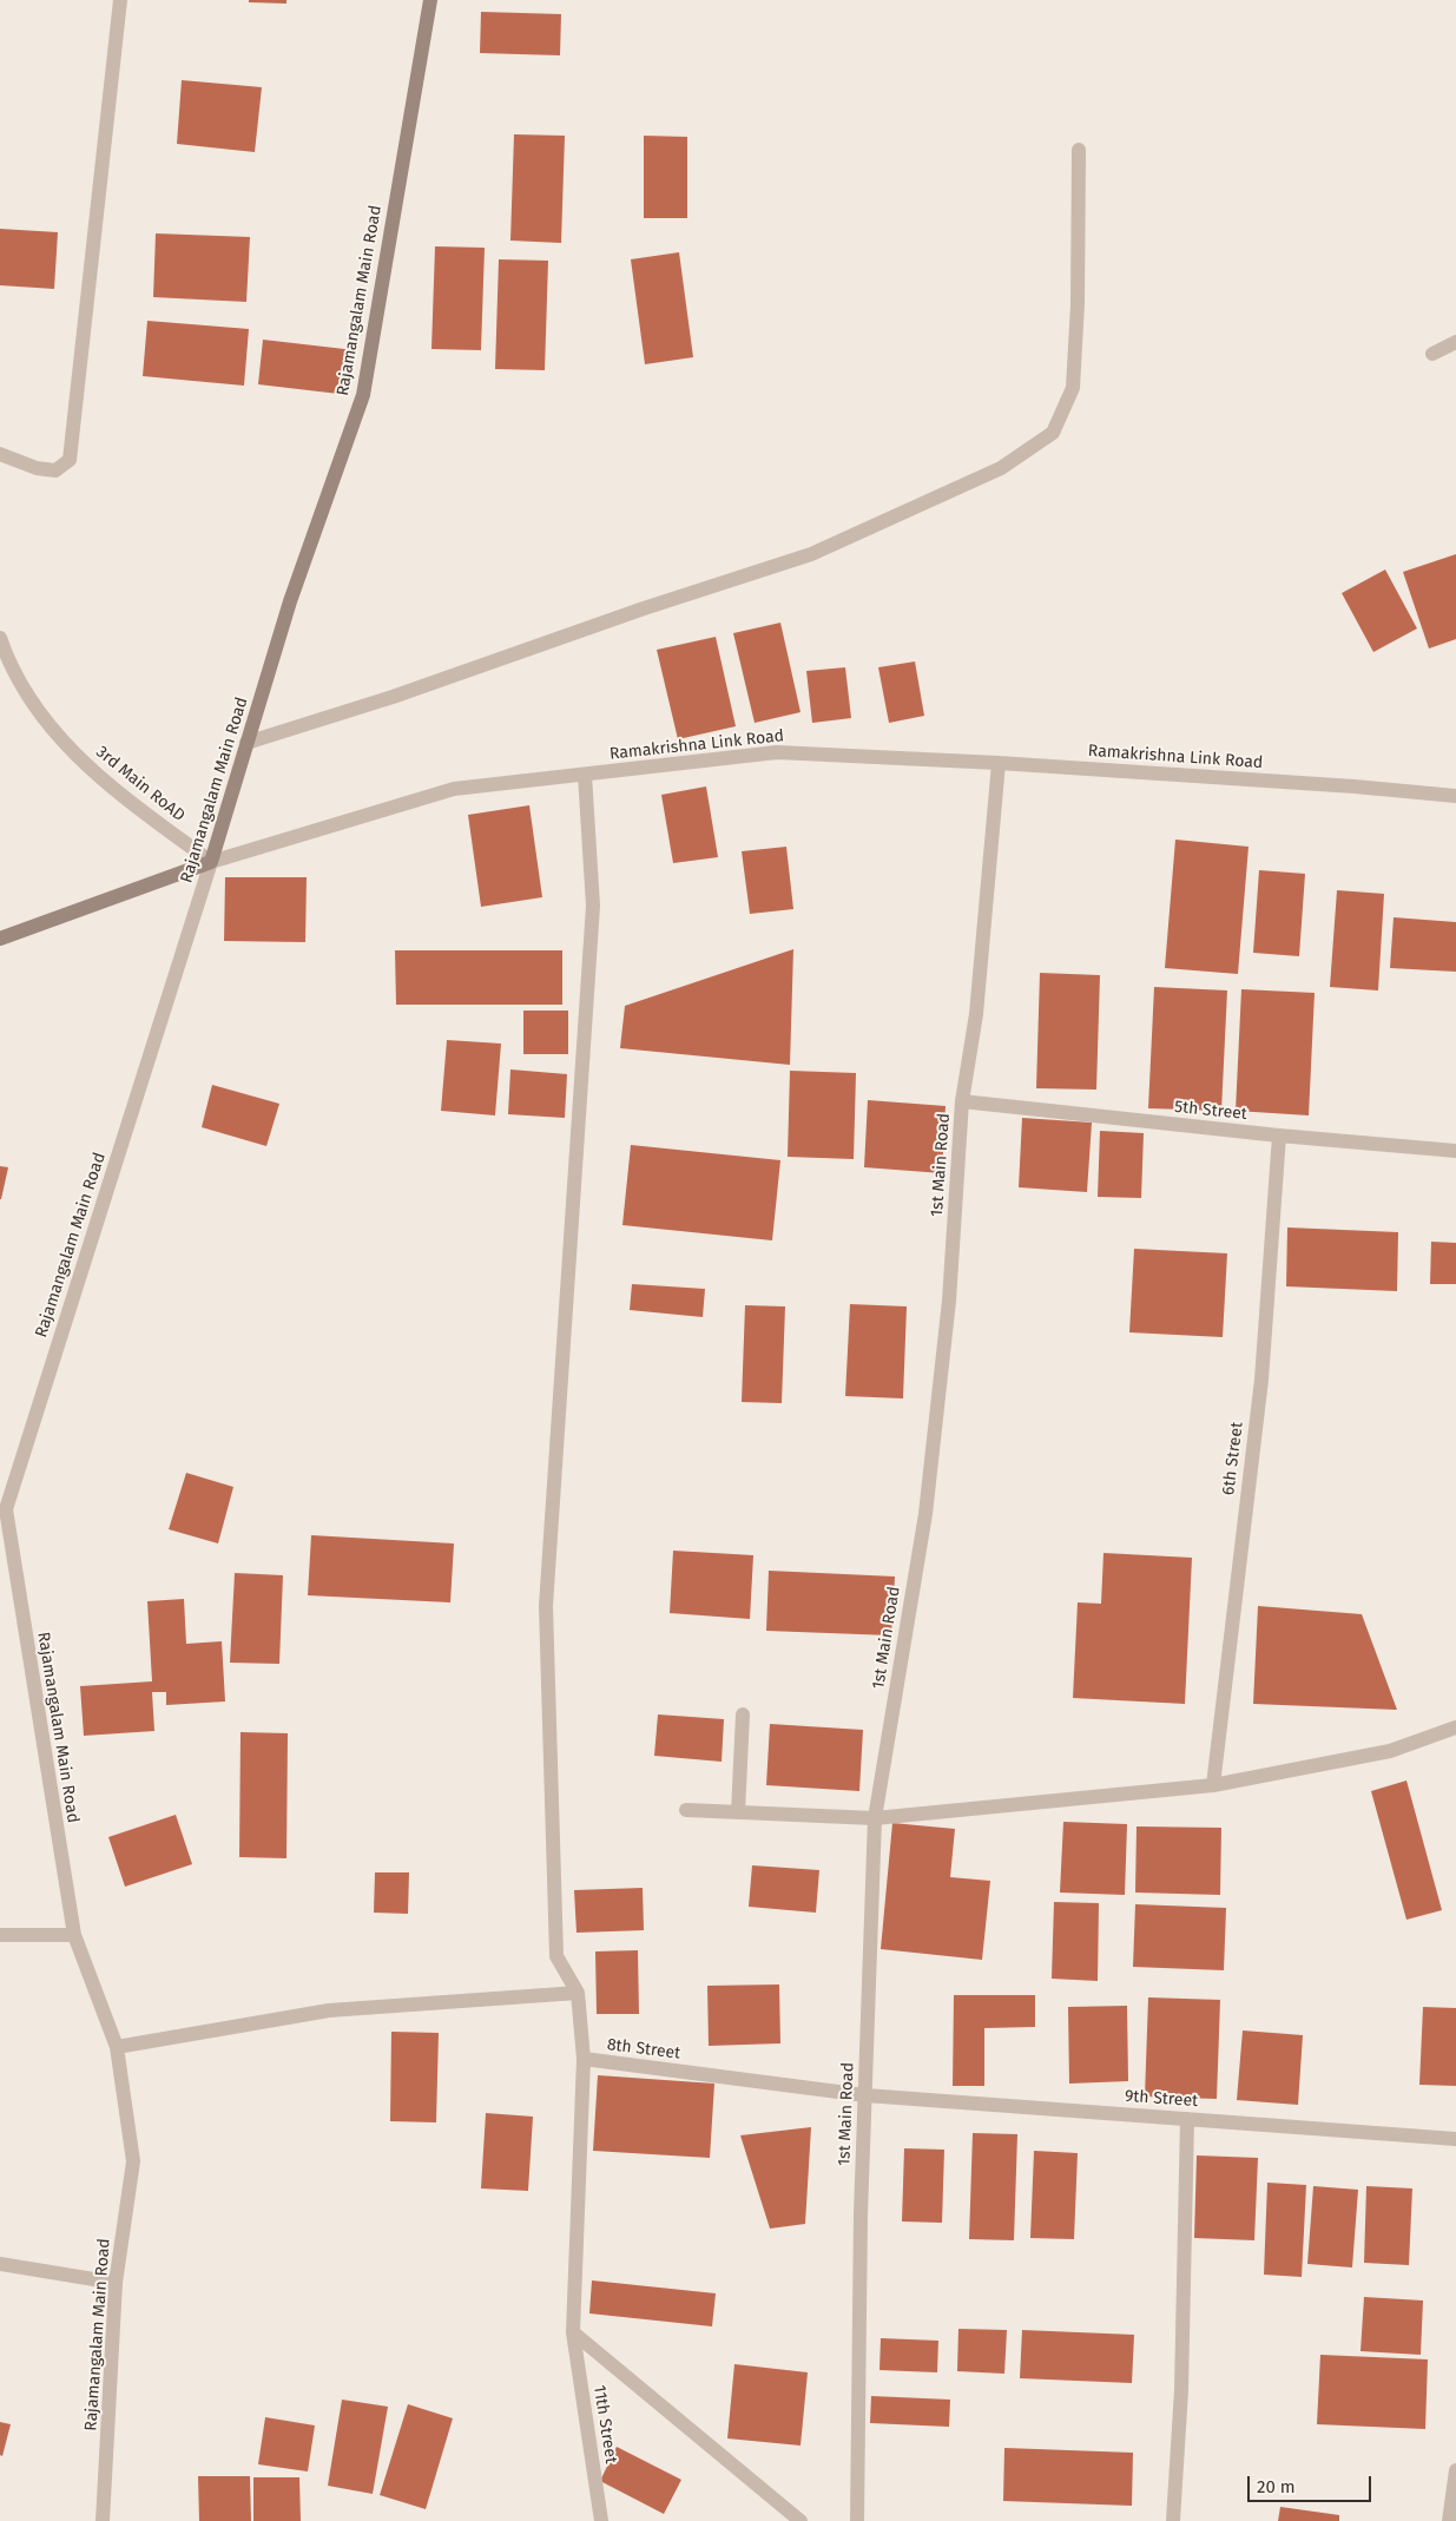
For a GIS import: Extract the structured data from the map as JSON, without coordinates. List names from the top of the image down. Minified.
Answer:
{"streets":{"street":["Rajamangalam Main Road","Ramakrishna Link Road","3rd Main RoAD","5th Street","1st Main Road","6th Street","8th Street","9th Street","11th Street"]},"crossings":[["Rajamangalam Main Road","Ramakrishna Link Road"],["Rajamangalam Main Road","3rd Main RoAD"],["Ramakrishna Link Road","3rd Main RoAD"],["Ramakrishna Link Road","1st Main Road"],["5th Street","1st Main Road"],["5th Street","6th Street"],["1st Main Road","8th Street"],["1st Main Road","9th Street"],["8th Street","9th Street"],["8th Street","11th Street"]],"scale_bar":"20 m"}
